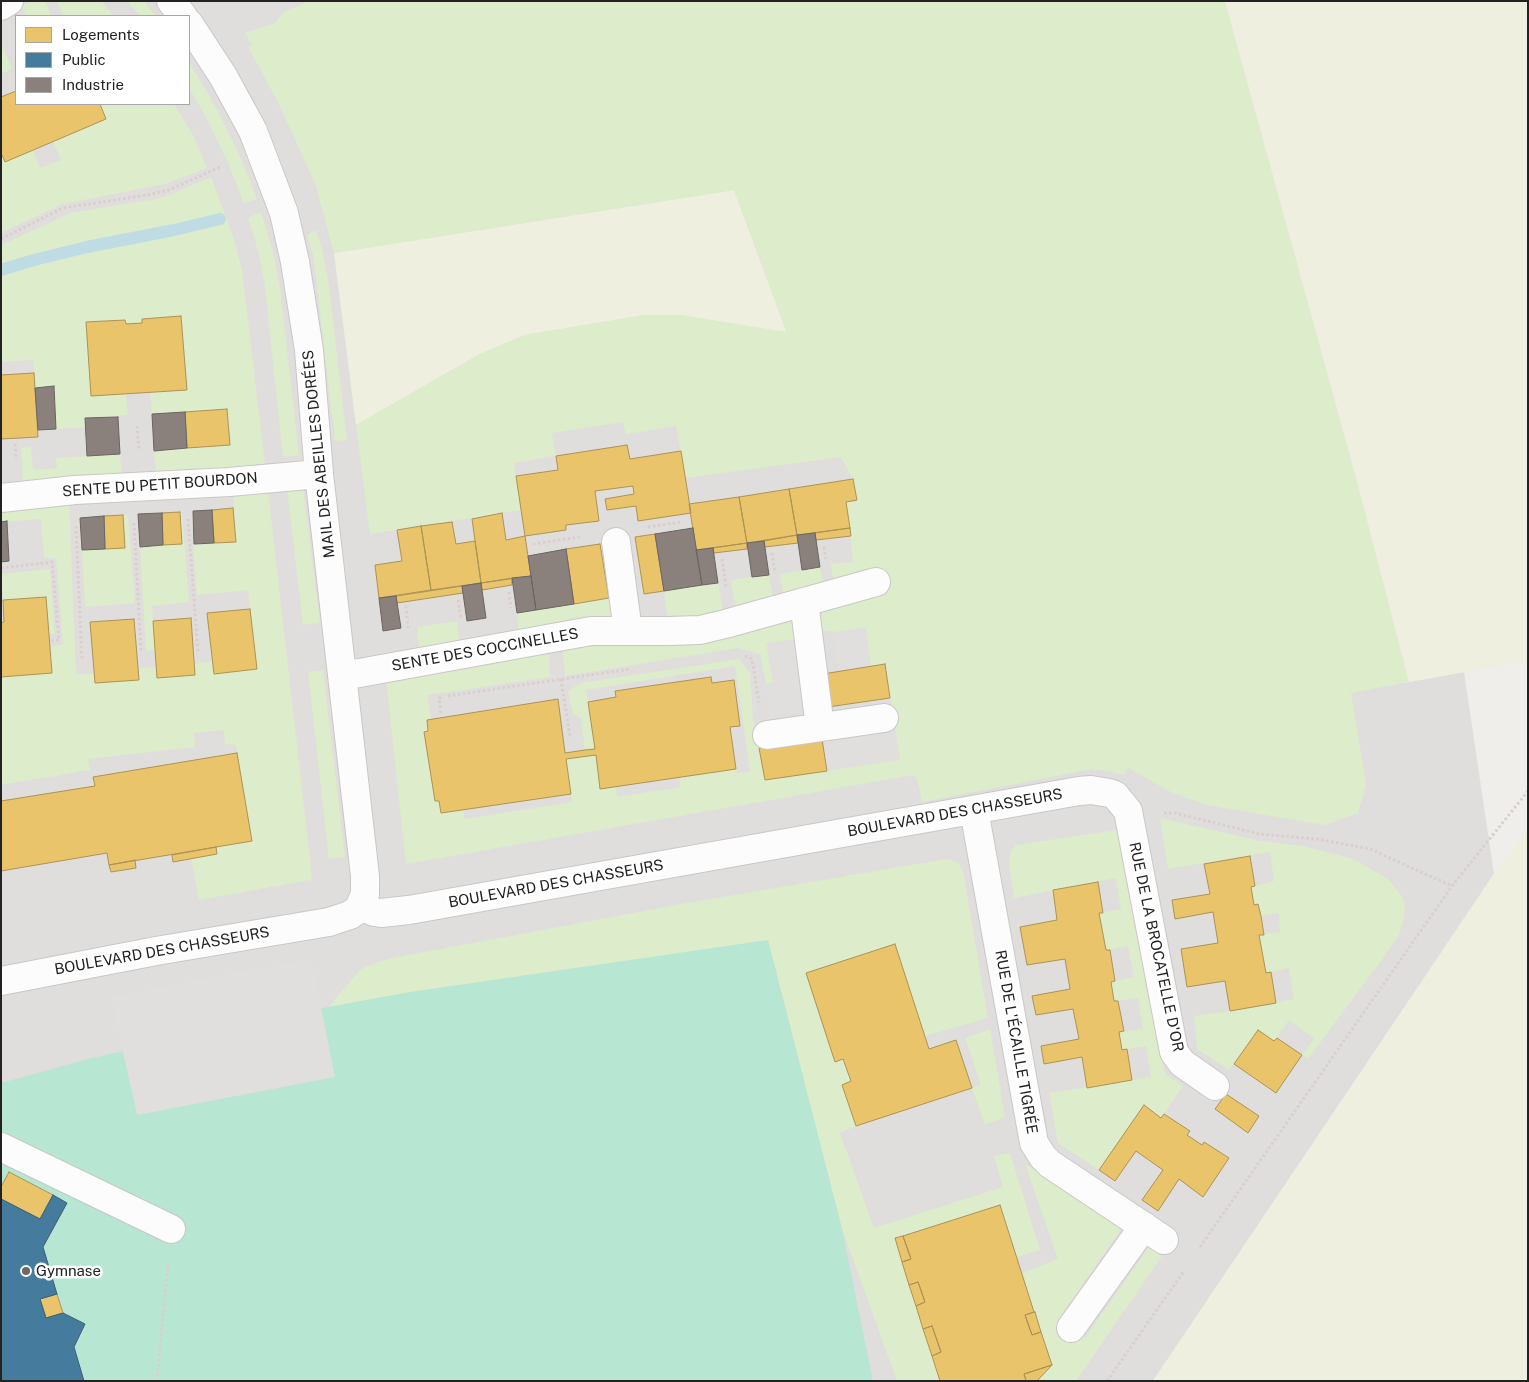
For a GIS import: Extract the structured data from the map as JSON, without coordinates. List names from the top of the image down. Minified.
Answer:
{"streets":{"street":["MAIL DES ABEILLES DORÉES","SENTE DU PETIT BOURDON","SENTE DES COCCINELLES","BOULEVARD DES CHASSEURS","RUE DE LA BROCATELLE D'OR","RUE DE L'ÉCAILLE TIGRÉE"]},"crossings":[["MAIL DES ABEILLES DORÉES","SENTE DU PETIT BOURDON"],["MAIL DES ABEILLES DORÉES","SENTE DES COCCINELLES"],["MAIL DES ABEILLES DORÉES","BOULEVARD DES CHASSEURS"],["BOULEVARD DES CHASSEURS","RUE DE LA BROCATELLE D'OR"],["BOULEVARD DES CHASSEURS","RUE DE L'ÉCAILLE TIGRÉE"]],"places":["Gymnase"],"legend":["Logements","Public","Industrie"]}
